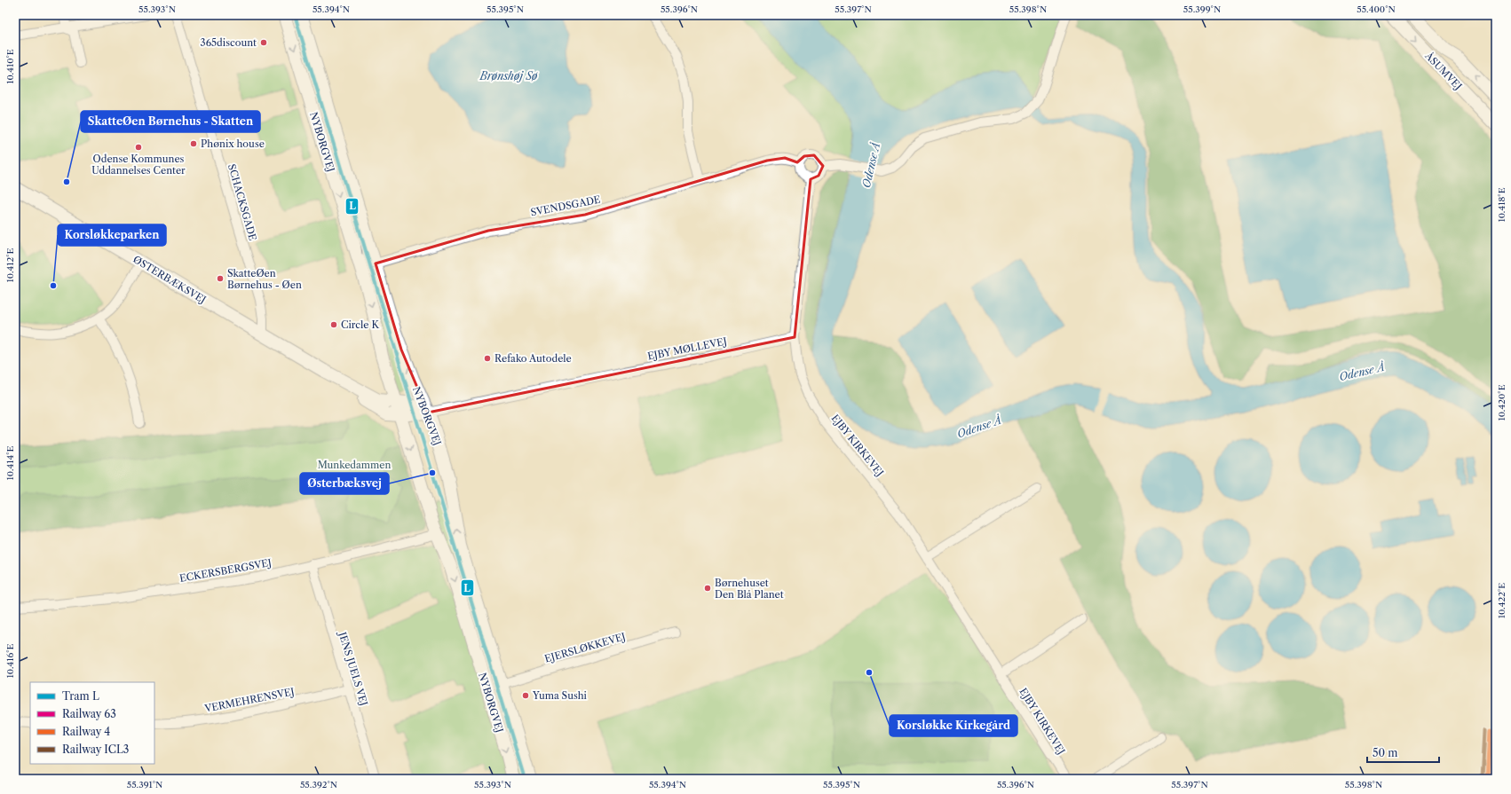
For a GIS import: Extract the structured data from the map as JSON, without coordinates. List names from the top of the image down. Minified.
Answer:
{"streets":{"street":["ÅSUMVEJ","NYBORGVEJ","SCHACKSGADE","SVENDSGADE","ØSTERBÆKSVEJ","EJBY MØLLEVEJ","EJBY KIRKEVEJ","ECKERSBERGSVEJ","EJERSLØKKEVEJ","JENS JUELS VEJ","VERMEHRENSVEJ"]},"crossings":[["NYBORGVEJ","SVENDSGADE"],["NYBORGVEJ","ØSTERBÆKSVEJ"],["NYBORGVEJ","EJBY MØLLEVEJ"],["NYBORGVEJ","ECKERSBERGSVEJ"],["NYBORGVEJ","EJERSLØKKEVEJ"],["SCHACKSGADE","ØSTERBÆKSVEJ"],["ØSTERBÆKSVEJ","EJBY MØLLEVEJ"],["EJBY MØLLEVEJ","EJBY KIRKEVEJ"],["ECKERSBERGSVEJ","JENS JUELS VEJ"],["JENS JUELS VEJ","VERMEHRENSVEJ"]],"water":["Brønshøj Sø","Odense Å"],"parks":["Munkedammen"],"places":["365discount","Phønix house","Odense Kommunes Uddannelses Center","SkatteØen Børnehus - Skatten","SkatteØen Børnehus - Øen","Korsløkkeparken","Circle K","Refako Autodele","Østerbæksvej","Børnehuset Den Blå Planet","Korsløkke Kirkegård","Yuma Sushi"],"lines":["tram line L","rail line ICL3","rail line 63","rail line 4"],"legend":["Tram L","Railway 63","Railway 4","Railway ICL3"],"scale_bar":"50 m","coordinates":["55.393°N","55.394°N","55.395°N","55.396°N","55.397°N","55.398°N","55.399°N","55.400°N","10.410°E","10.418°E","10.412°E","10.420°E","10.414°E","10.422°E","10.416°E","55.391°N","55.392°N"]}
